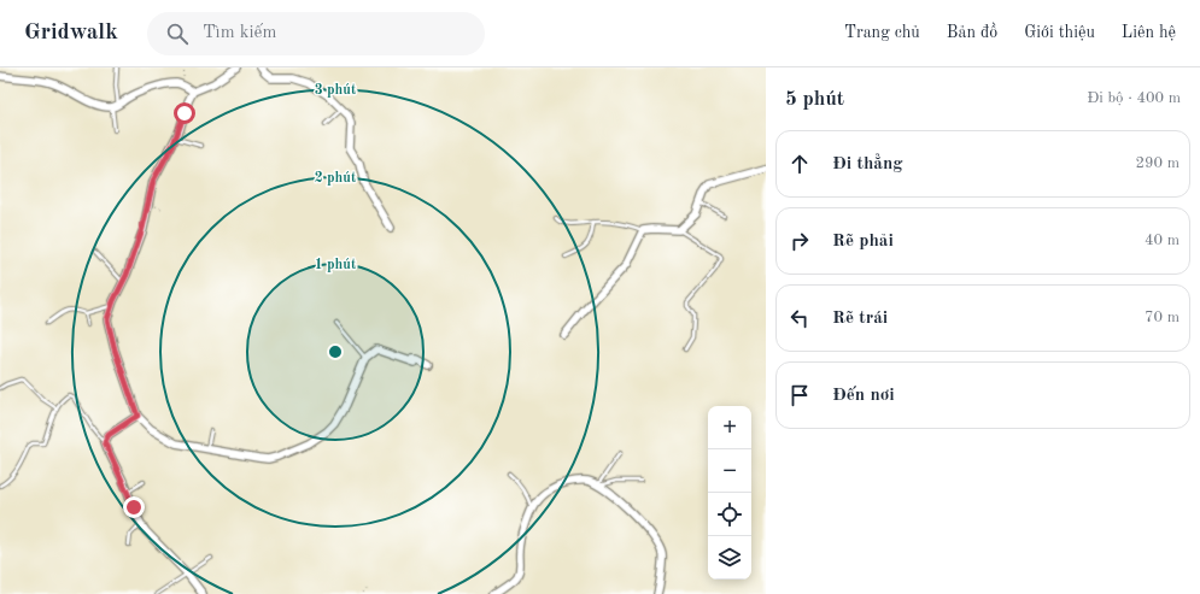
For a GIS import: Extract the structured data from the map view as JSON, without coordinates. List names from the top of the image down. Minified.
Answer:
{"page":{"header":"Gridwalk","search":"Tìm kiếm","nav":["Trang chủ","Bản đồ","Giới thiệu","Liên hệ"],"heading":["5 phút","Đi bộ · 400 m"],"list":[["Đi thẳng","290 m"],["Rẽ phải","40 m"],["Rẽ trái","70 m"],"Đến nơi"],"map_buttons":["+","−"]},"rings":["3 phút","2 phút","1 phút"]}
